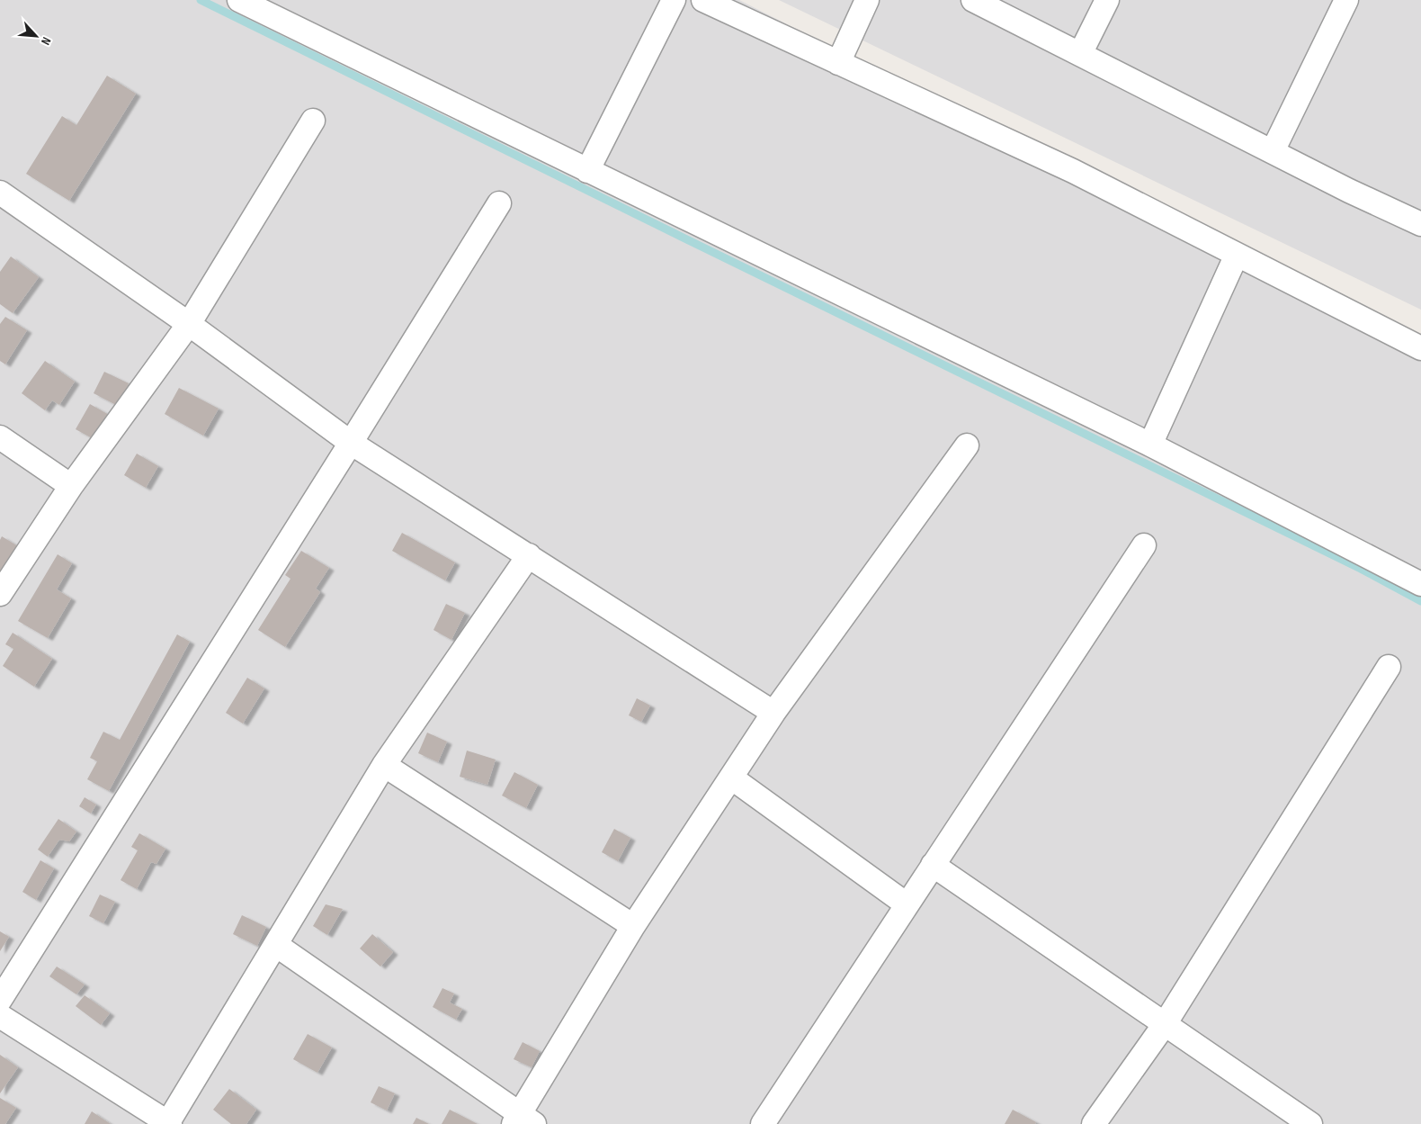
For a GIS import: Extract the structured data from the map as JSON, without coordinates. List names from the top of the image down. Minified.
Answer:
{"north":"bottom right"}
